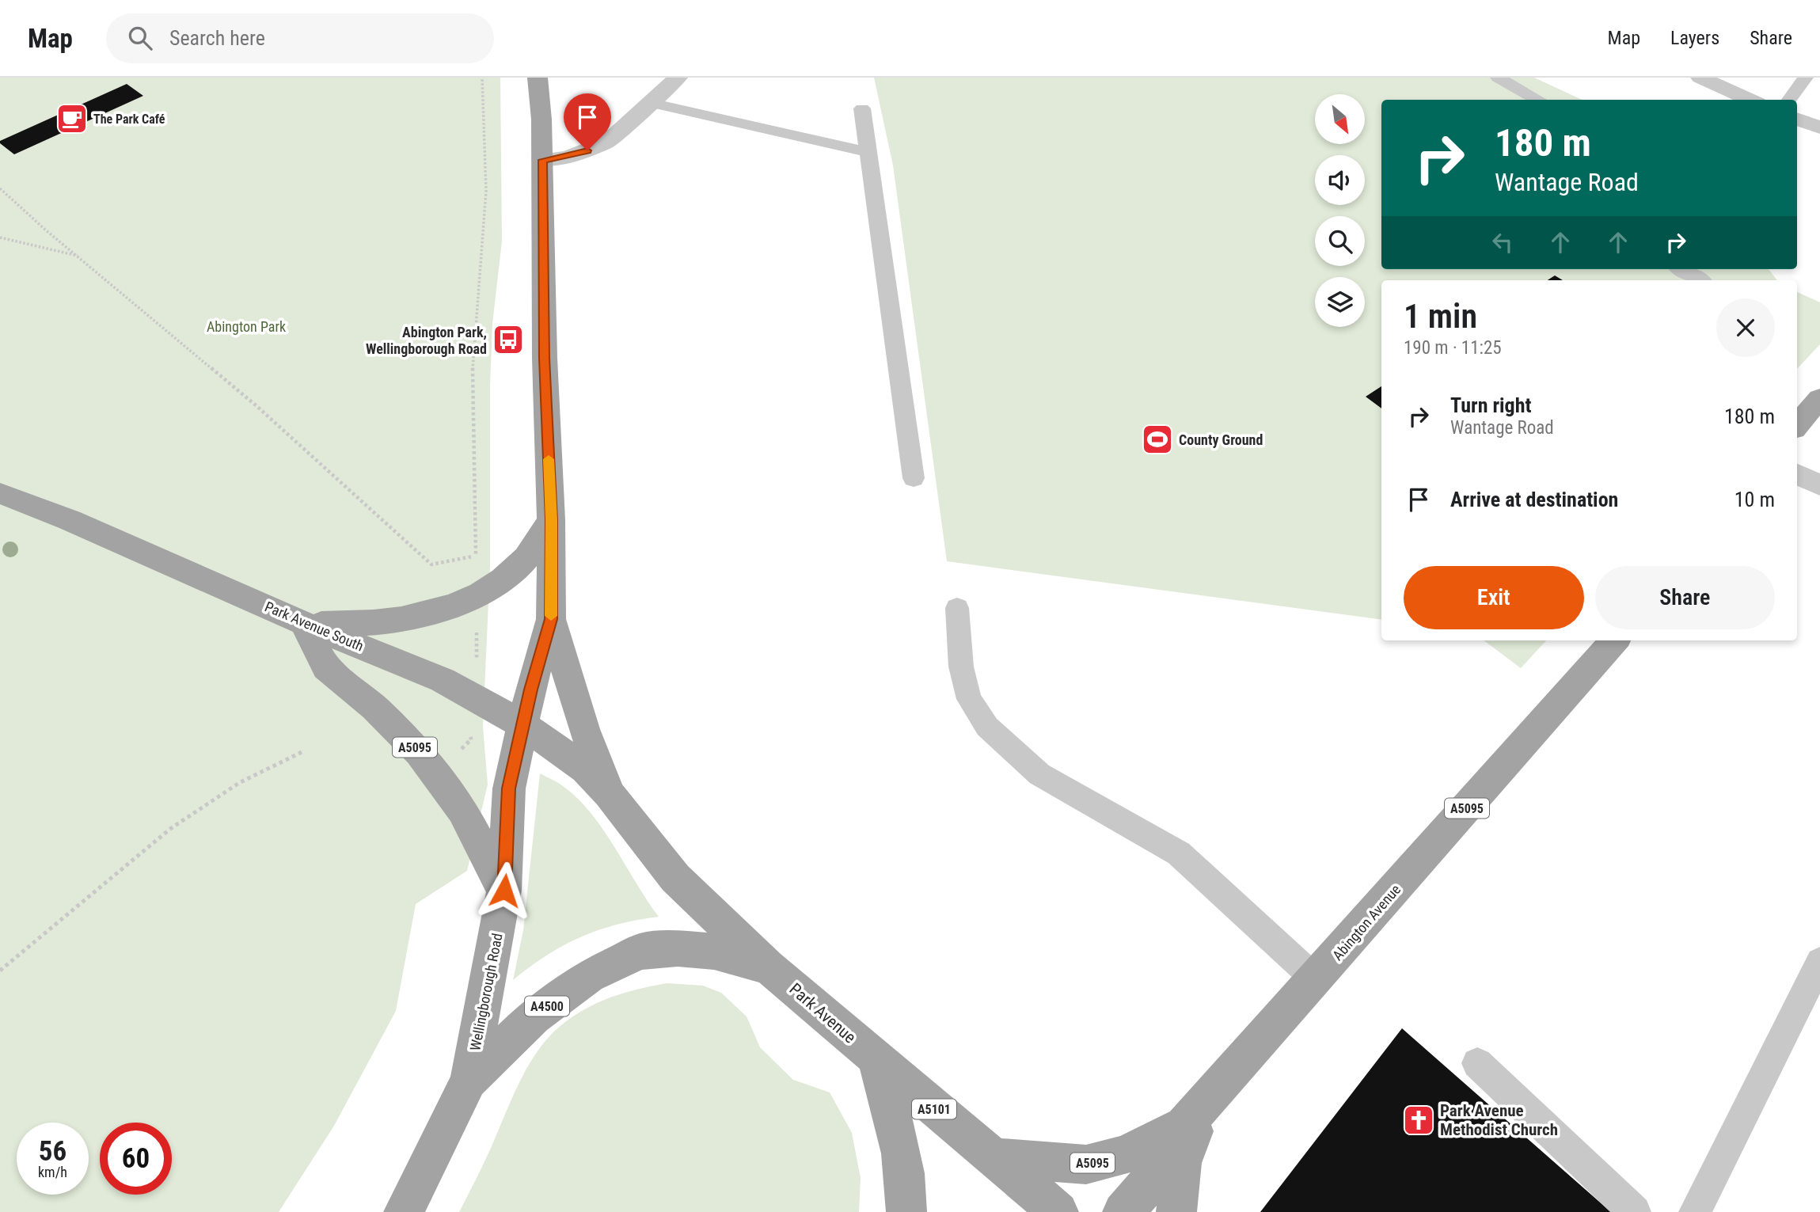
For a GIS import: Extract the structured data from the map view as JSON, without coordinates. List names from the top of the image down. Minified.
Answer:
{"streets":{"main road":["Park Avenue South","A5095","Abington Avenue","Wellingborough Road","A4500","Park Avenue","A5101"]},"crossings":[["Park Avenue South","A5095"],["Park Avenue South","Wellingborough Road"],["Park Avenue South","A4500"],["Park Avenue South","Park Avenue"],["A5095","Abington Avenue"],["A5095","Wellingborough Road"],["A5095","Park Avenue"],["Wellingborough Road","A4500"],["Wellingborough Road","Park Avenue"],["A4500","Park Avenue"]],"parks":["Abington Park"],"places":{"cafe":["The Park Café"],"bus stop":["Abington Park, Wellingborough Road"],"sports":["County Ground"],"church":["Park Avenue Methodist Church"]},"north":"bottom right","page":{"header":"Map","search":"Search here","nav":["Map","Layers","Share"],"turn":["180 m","Wantage Road"],"heading":["1 min","190 m · 11:25"],"list":[{"name":"Turn right","note":"Wantage Road","value":"180 m"},{"name":"Arrive at destination","value":"10 m"}],"buttons":["Exit","Share"],"speed":"56 km/h","limit":"60"}}
